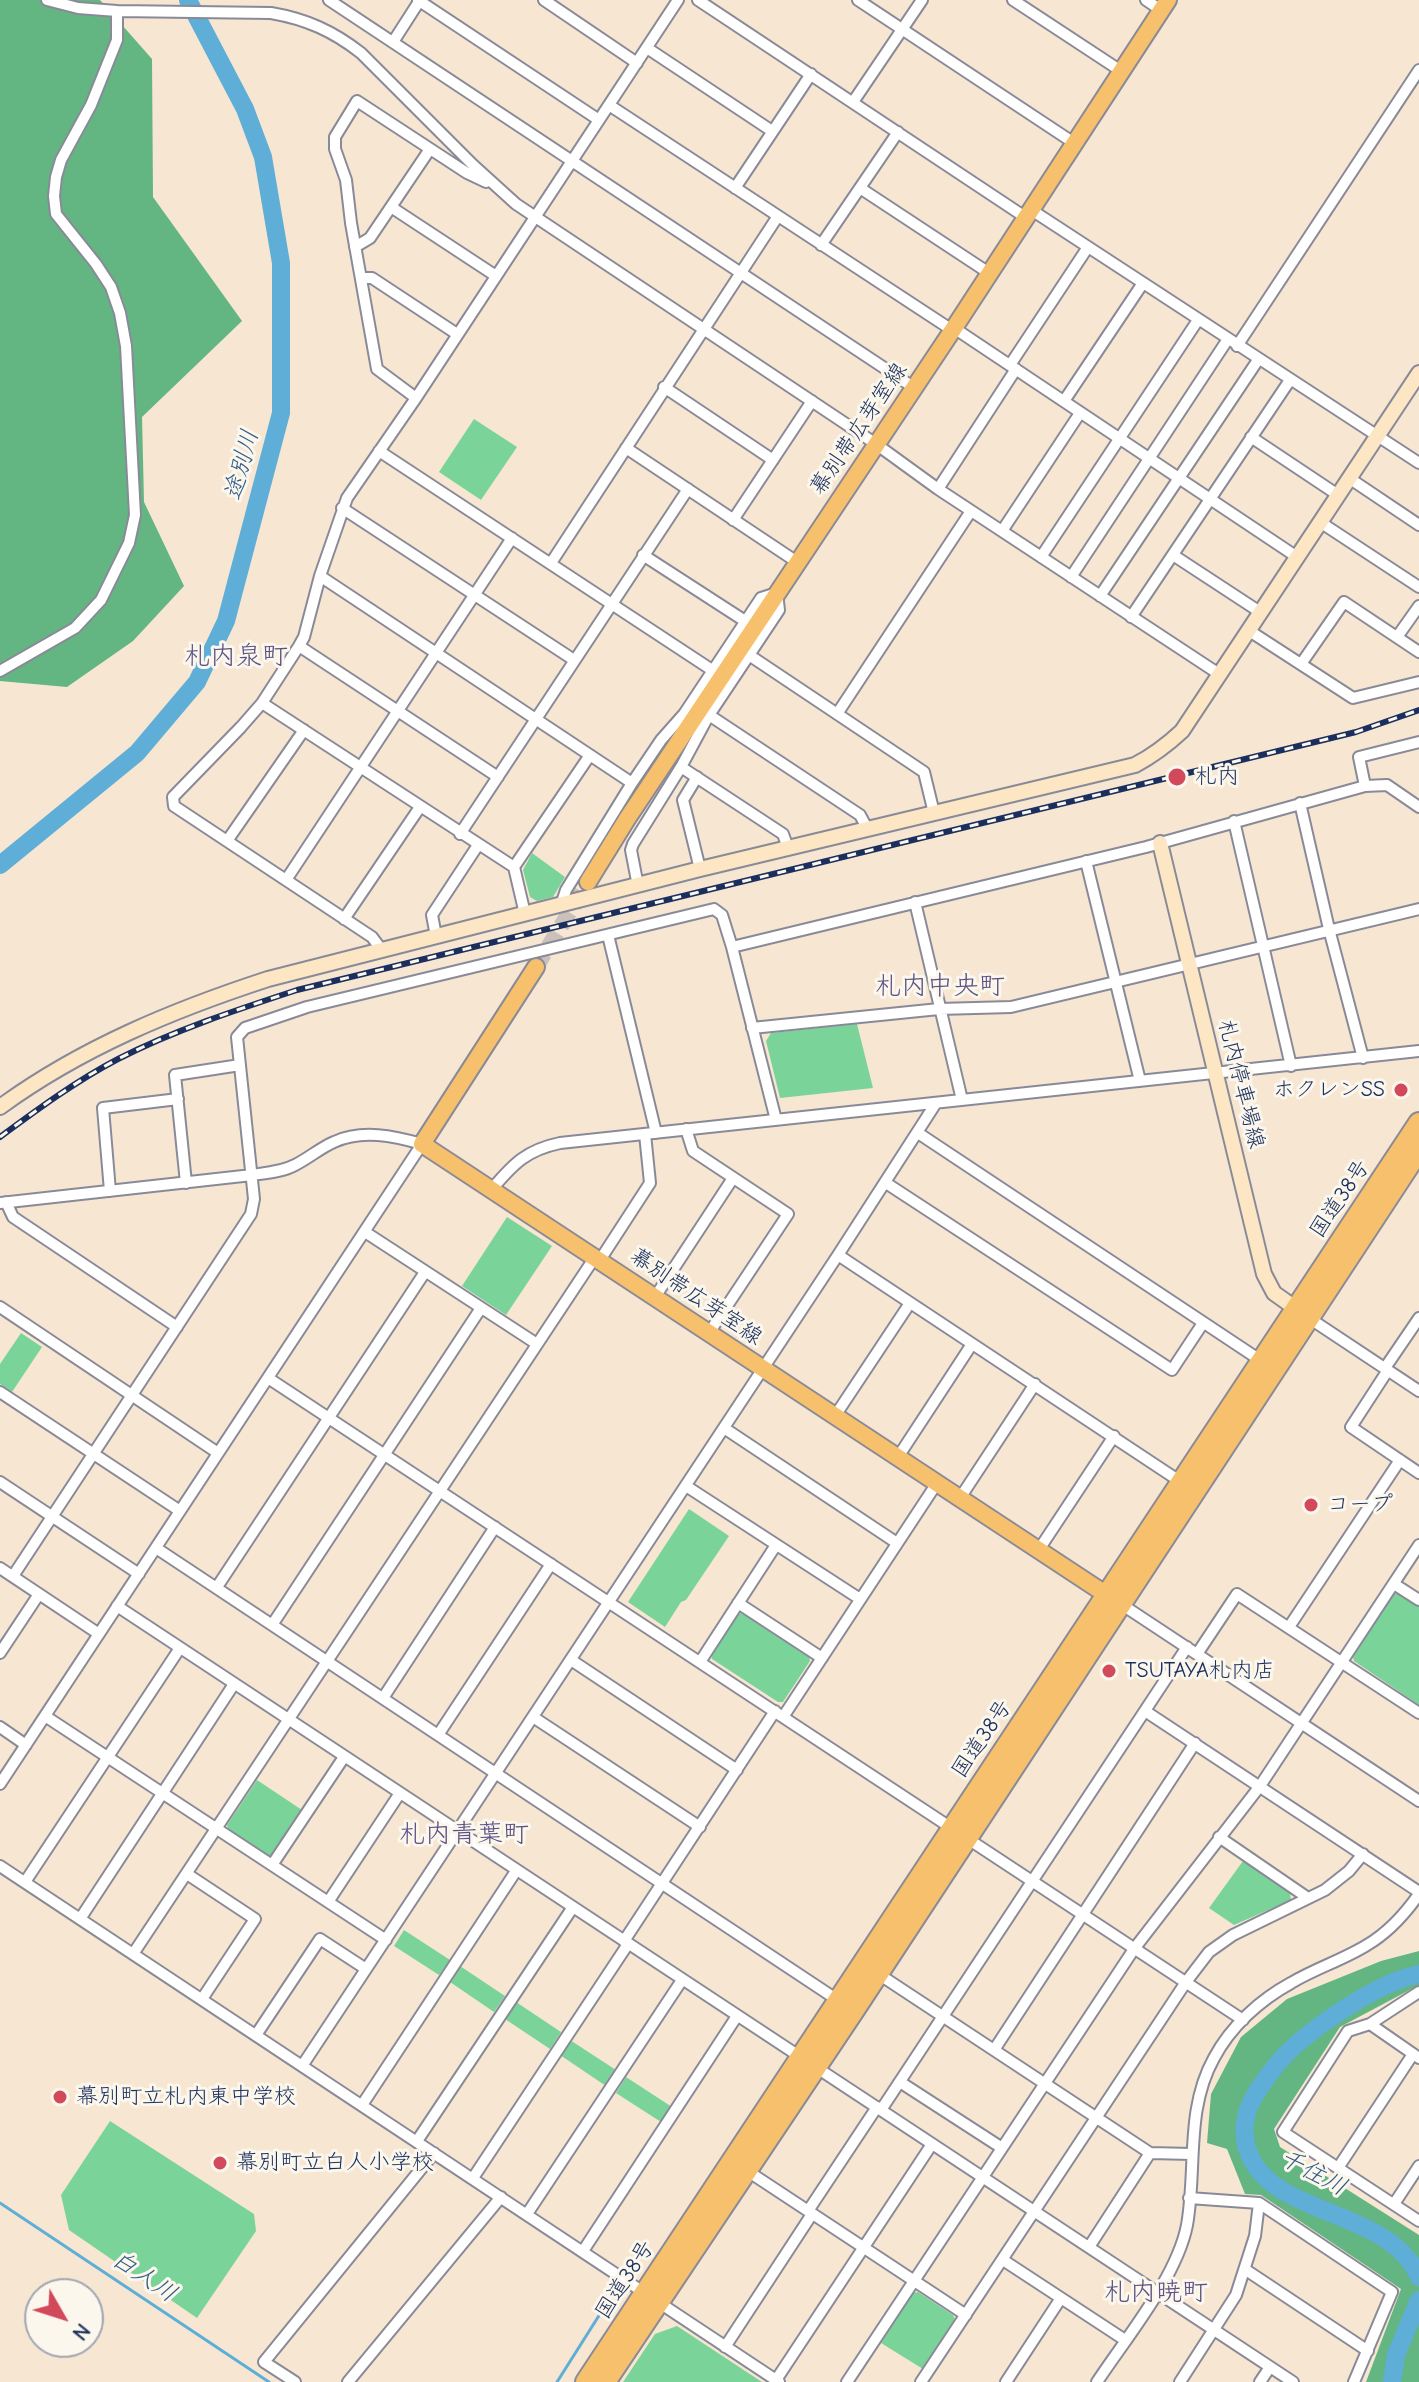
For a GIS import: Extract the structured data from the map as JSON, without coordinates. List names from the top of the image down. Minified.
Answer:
{"streets":{"highway":["国道38号"],"main road":["幕別帯広芽室線"],"street":["札内停車場線"]},"crossings":[["幕別帯広芽室線","国道38号"],["札内停車場線","国道38号"]],"districts":["札内泉町","札内中央町","札内青葉町","札内暁町"],"water":["途別川","千住川","白人川"],"places":["札内","ホクレンSS","コープ","TSUTAYA札内店","幕別町立札内東中学校","幕別町立白人小学校"],"north":"bottom right"}
